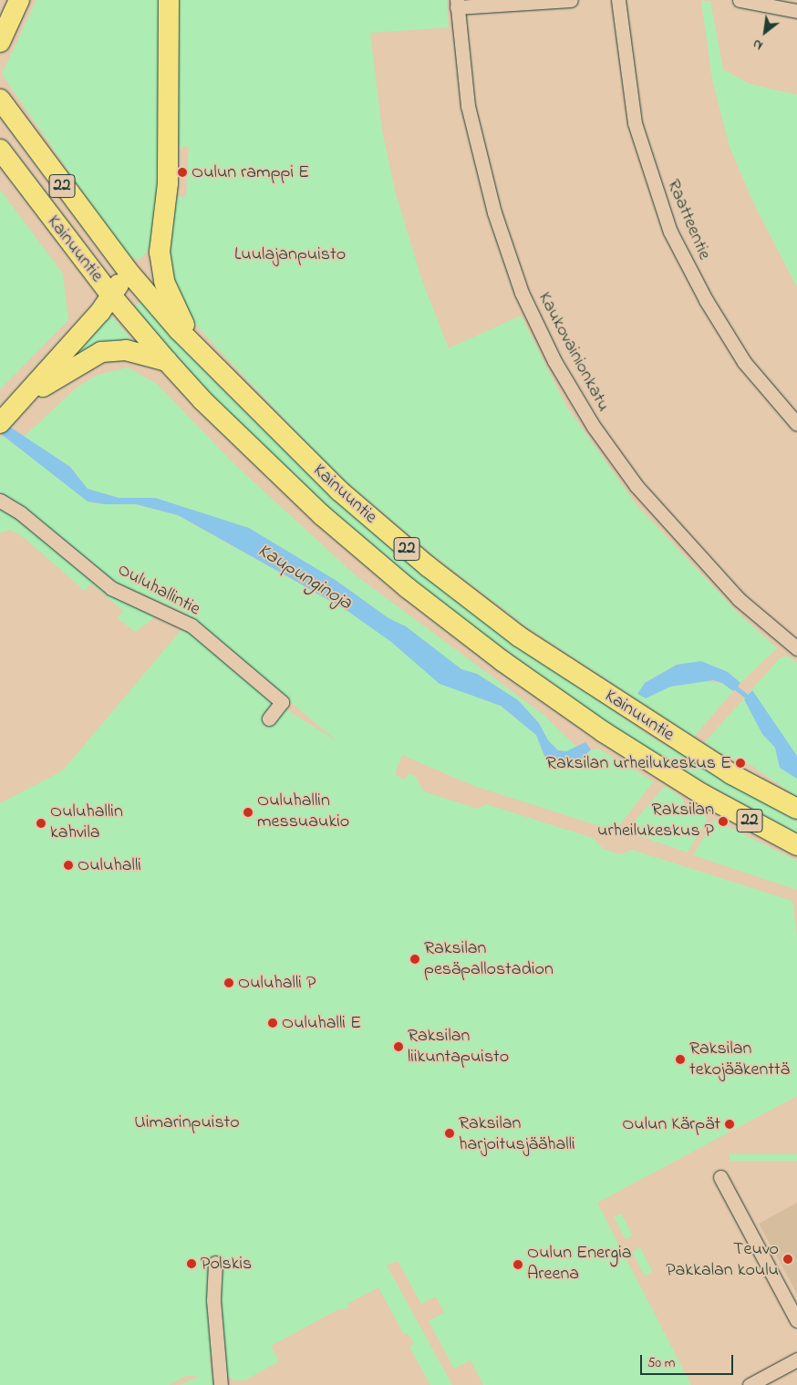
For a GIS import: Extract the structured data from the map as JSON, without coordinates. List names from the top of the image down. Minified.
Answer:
{"streets":{"highway":["22","Kainuuntie"],"street":["Raatteentie","Kaukovainionkatu","Ouluhallintie"]},"water":["Kaupunginoja"],"parks":["Luulajanpuisto","Uimarinpuisto"],"places":["Oulun ramppi E","Raksilan urheilukeskus E","Ouluhallin messuaukio","Raksilan urheilukeskus P","Ouluhallin kahvila","Ouluhalli","Raksilan pesäpallostadion","Ouluhalli P","Ouluhalli E","Raksilan liikuntapuisto","Raksilan tekojääkenttä","Oulun Kärpät","Raksilan harjoitusjäähalli","Teuvo Pakkalan koulu","Polskis","Oulun Energia Areena"],"scale_bar":"50 m","north":"bottom left"}
